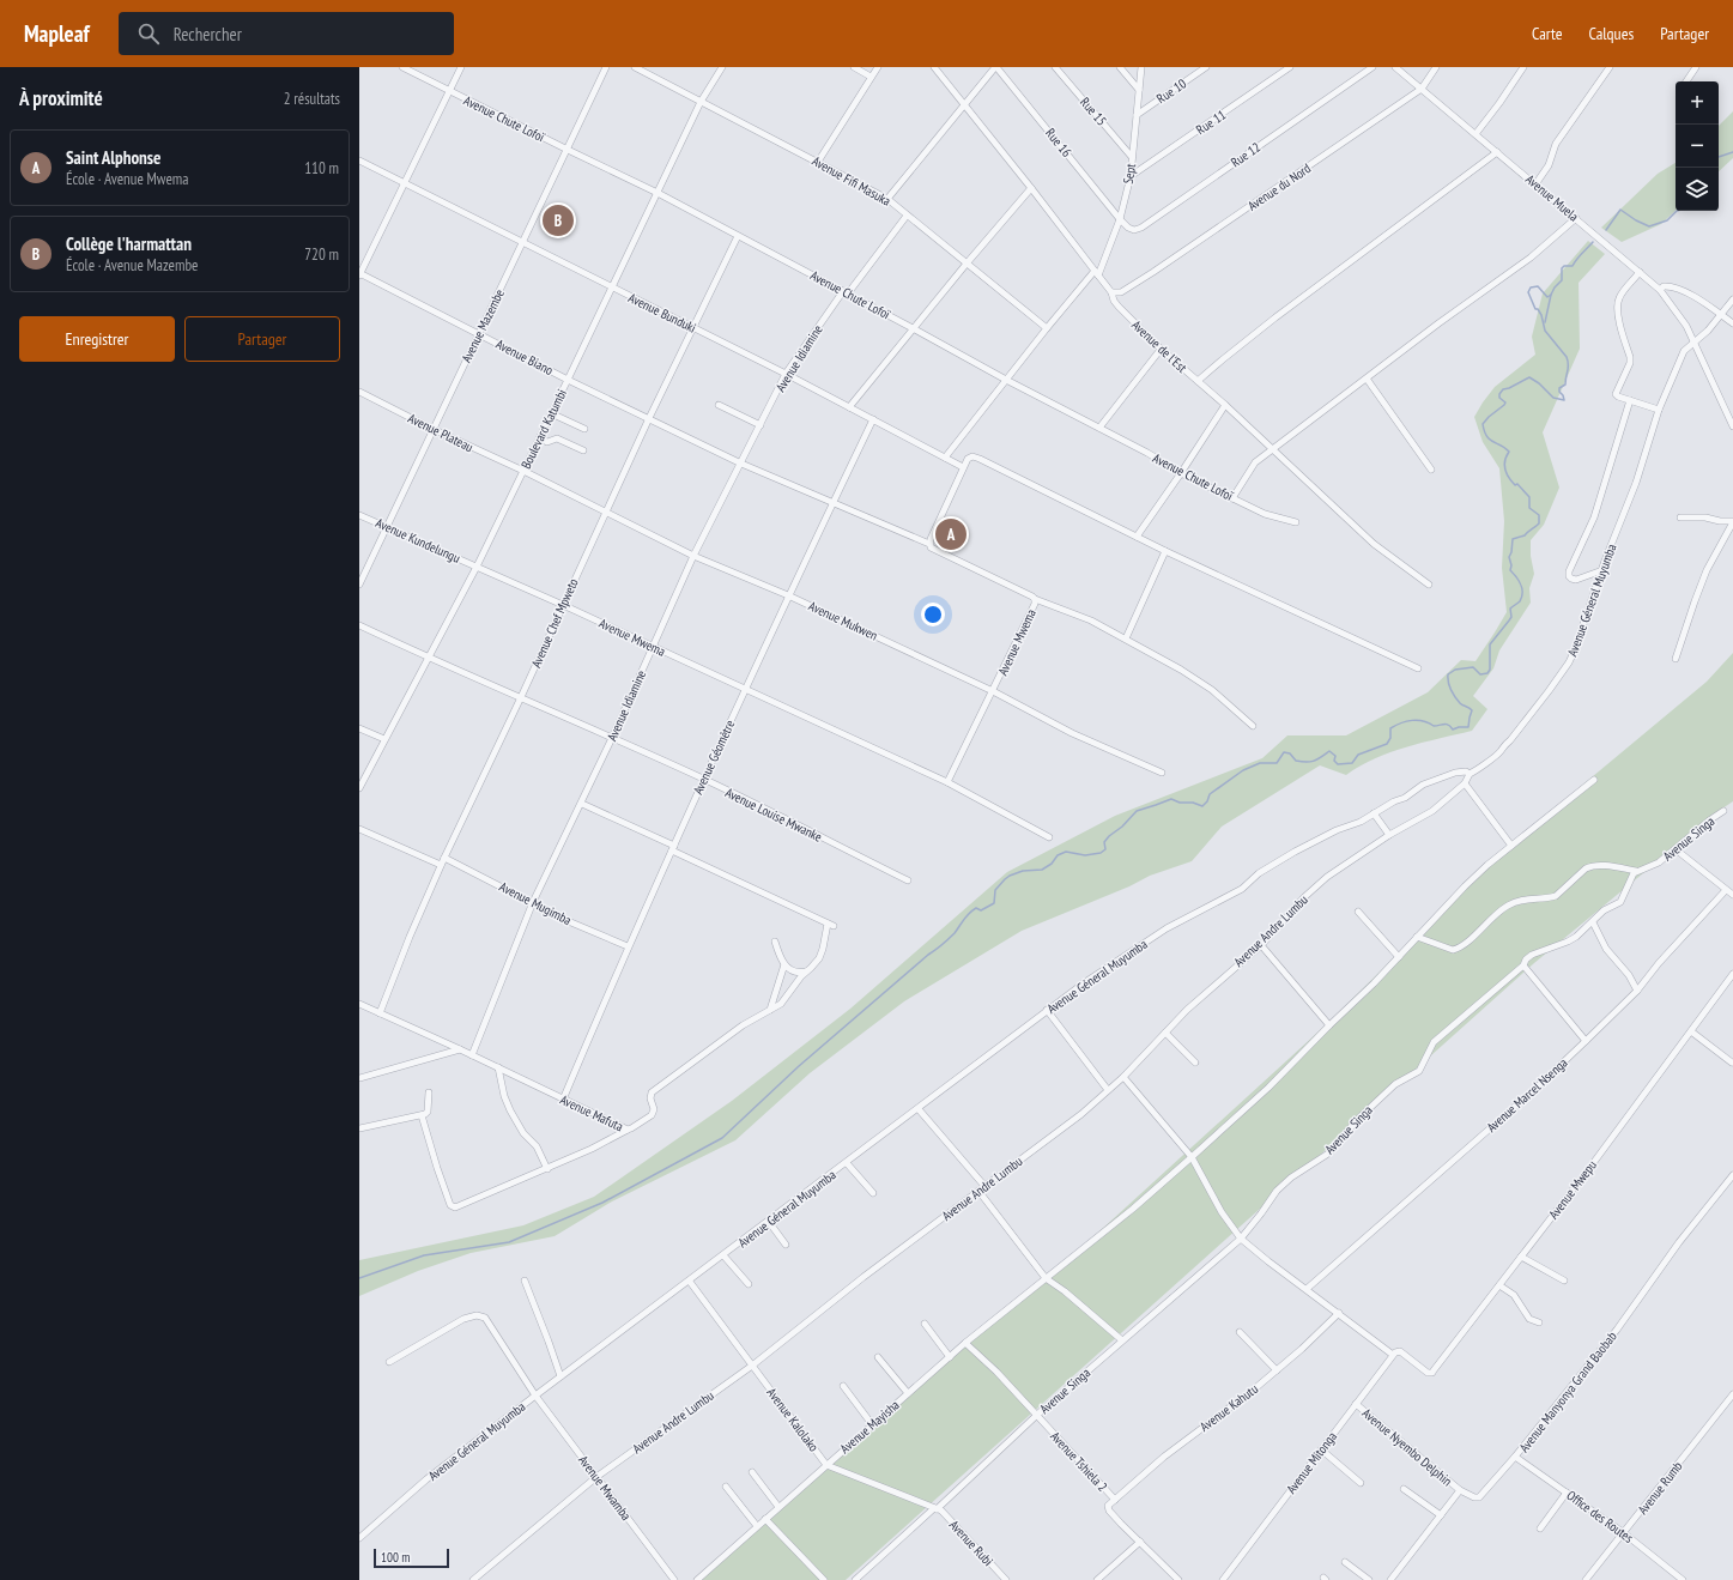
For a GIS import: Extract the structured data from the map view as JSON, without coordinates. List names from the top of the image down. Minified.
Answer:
{"streets":{"street":["Rue 10","Rue 15","Avenue Chute Lofoï","Rue 11","Rue 16","Rue 12","Sept","Avenue Fifi Masuka","Avenue du Nord","Avenue Muela","Avenue Bunduki","Avenue Mazembe","Avenue de l'Est","Avenue Biano","Avenue Idiamine","Boulevard Katumbi","Avenue Plateau","Avenue Kundelungu","Avenue Géneral Muyumba","Avenue Mukwen","Avenue Chef Mpweto","Avenue Mwema","Avenue Géomètre","Avenue Louise Mwanke","Avenue Singa","Avenue Mugimba","Avenue Andre Lumbu","Avenue Marcel Nsenga","Avenue Mafuta","Avenue Mwepu","Avenue Manyonya Grand Baobab","Avenue Kahutu","Avenue Kalolako","Avenue Mayisha","Avenue Nyembo Delphin","Avenue Tshiela 2","Avenue Mitonga","Avenue Mwamba","Avenue Rumb","Office des Routes","Avenue Rubi"]},"crossings":[["Rue 10","Sept"],["Rue 15","Sept"],["Avenue Chute Lofoï","Sept"],["Avenue Chute Lofoï","Avenue Mazembe"],["Avenue Chute Lofoï","Avenue Idiamine"],["Avenue Chute Lofoï","Boulevard Katumbi"],["Avenue Chute Lofoï","Avenue Chef Mpweto"],["Rue 11","Sept"],["Rue 16","Rue 12"],["Rue 16","Sept"],["Rue 12","Sept"],["Sept","Avenue Fifi Masuka"],["Sept","Avenue Bunduki"],["Sept","Avenue de l'Est"],["Avenue Fifi Masuka","Avenue Idiamine"],["Avenue Fifi Masuka","Boulevard Katumbi"],["Avenue du Nord","Avenue Muela"],["Avenue du Nord","Avenue de l'Est"],["Avenue Muela","Avenue Géneral Muyumba"],["Avenue Bunduki","Avenue Mazembe"],["Avenue Bunduki","Avenue Idiamine"],["Avenue Bunduki","Boulevard Katumbi"],["Avenue Bunduki","Avenue Chef Mpweto"],["Avenue Bunduki","Avenue Géomètre"],["Avenue Mazembe","Avenue Biano"],["Avenue Mazembe","Avenue Plateau"],["Avenue Mazembe","Avenue Kundelungu"],["Avenue Biano","Avenue Idiamine"],["Avenue Biano","Boulevard Katumbi"],["Avenue Biano","Avenue Chef Mpweto"],["Avenue Biano","Avenue Mwema"],["Avenue Biano","Avenue Géomètre"],["Avenue Idiamine","Avenue Mukwen"],["Avenue Idiamine","Avenue Mwema"],["Avenue Idiamine","Avenue Louise Mwanke"],["Avenue Idiamine","Avenue Mugimba"],["Avenue Idiamine","Avenue Mafuta"],["Boulevard Katumbi","Avenue Plateau"],["Boulevard Katumbi","Avenue Kundelungu"],["Boulevard Katumbi","Avenue Mukwen"],["Boulevard Katumbi","Avenue Mwema"],["Boulevard Katumbi","Avenue Louise Mwanke"],["Avenue Plateau","Avenue Mukwen"],["Avenue Kundelungu","Avenue Mwema"],["Avenue Géneral Muyumba","Avenue Andre Lumbu"],["Avenue Géneral Muyumba","Avenue Kalolako"],["Avenue Géneral Muyumba","Avenue Mwamba"],["Avenue Mukwen","Avenue Chef Mpweto"],["Avenue Mukwen","Avenue Mwema"],["Avenue Mukwen","Avenue Géomètre"],["Avenue Chef Mpweto","Avenue Mwema"],["Avenue Chef Mpweto","Avenue Louise Mwanke"],["Avenue Chef Mpweto","Avenue Mugimba"],["Avenue Chef Mpweto","Avenue Mafuta"],["Avenue Mwema","Avenue Géomètre"],["Avenue Géomètre","Avenue Louise Mwanke"],["Avenue Géomètre","Avenue Mugimba"],["Avenue Géomètre","Avenue Mafuta"],["Avenue Singa","Avenue Kalolako"],["Avenue Singa","Avenue Tshiela 2"],["Avenue Singa","Avenue Rubi"],["Avenue Andre Lumbu","Avenue Kalolako"],["Avenue Andre Lumbu","Avenue Mwamba"],["Avenue Mwepu","Avenue Mitonga"],["Avenue Manyonya Grand Baobab","Avenue Nyembo Delphin"],["Avenue Manyonya Grand Baobab","Office des Routes"],["Avenue Kahutu","Avenue Tshiela 2"],["Avenue Kalolako","Avenue Mayisha"],["Avenue Kalolako","Avenue Rubi"],["Avenue Mayisha","Avenue Tshiela 2"],["Avenue Nyembo Delphin","Avenue Mitonga"],["Avenue Rumb","Office des Routes"]],"scale_bar":"100 m","page":{"header":"Mapleaf","search":"Rechercher","nav":["Carte","Calques","Partager"],"heading":["À proximité","2 résultats"],"map_buttons":["+","−"],"list":[{"mark":"A","name":"Saint Alphonse","note":"École · Avenue Mwema","value":"110 m"},{"mark":"B","name":"Collège l'harmattan","note":"École · Avenue Mazembe","value":"720 m"}],"pins":["B","A"],"buttons":["Enregistrer","Partager"],"scale":"100 m"}}
